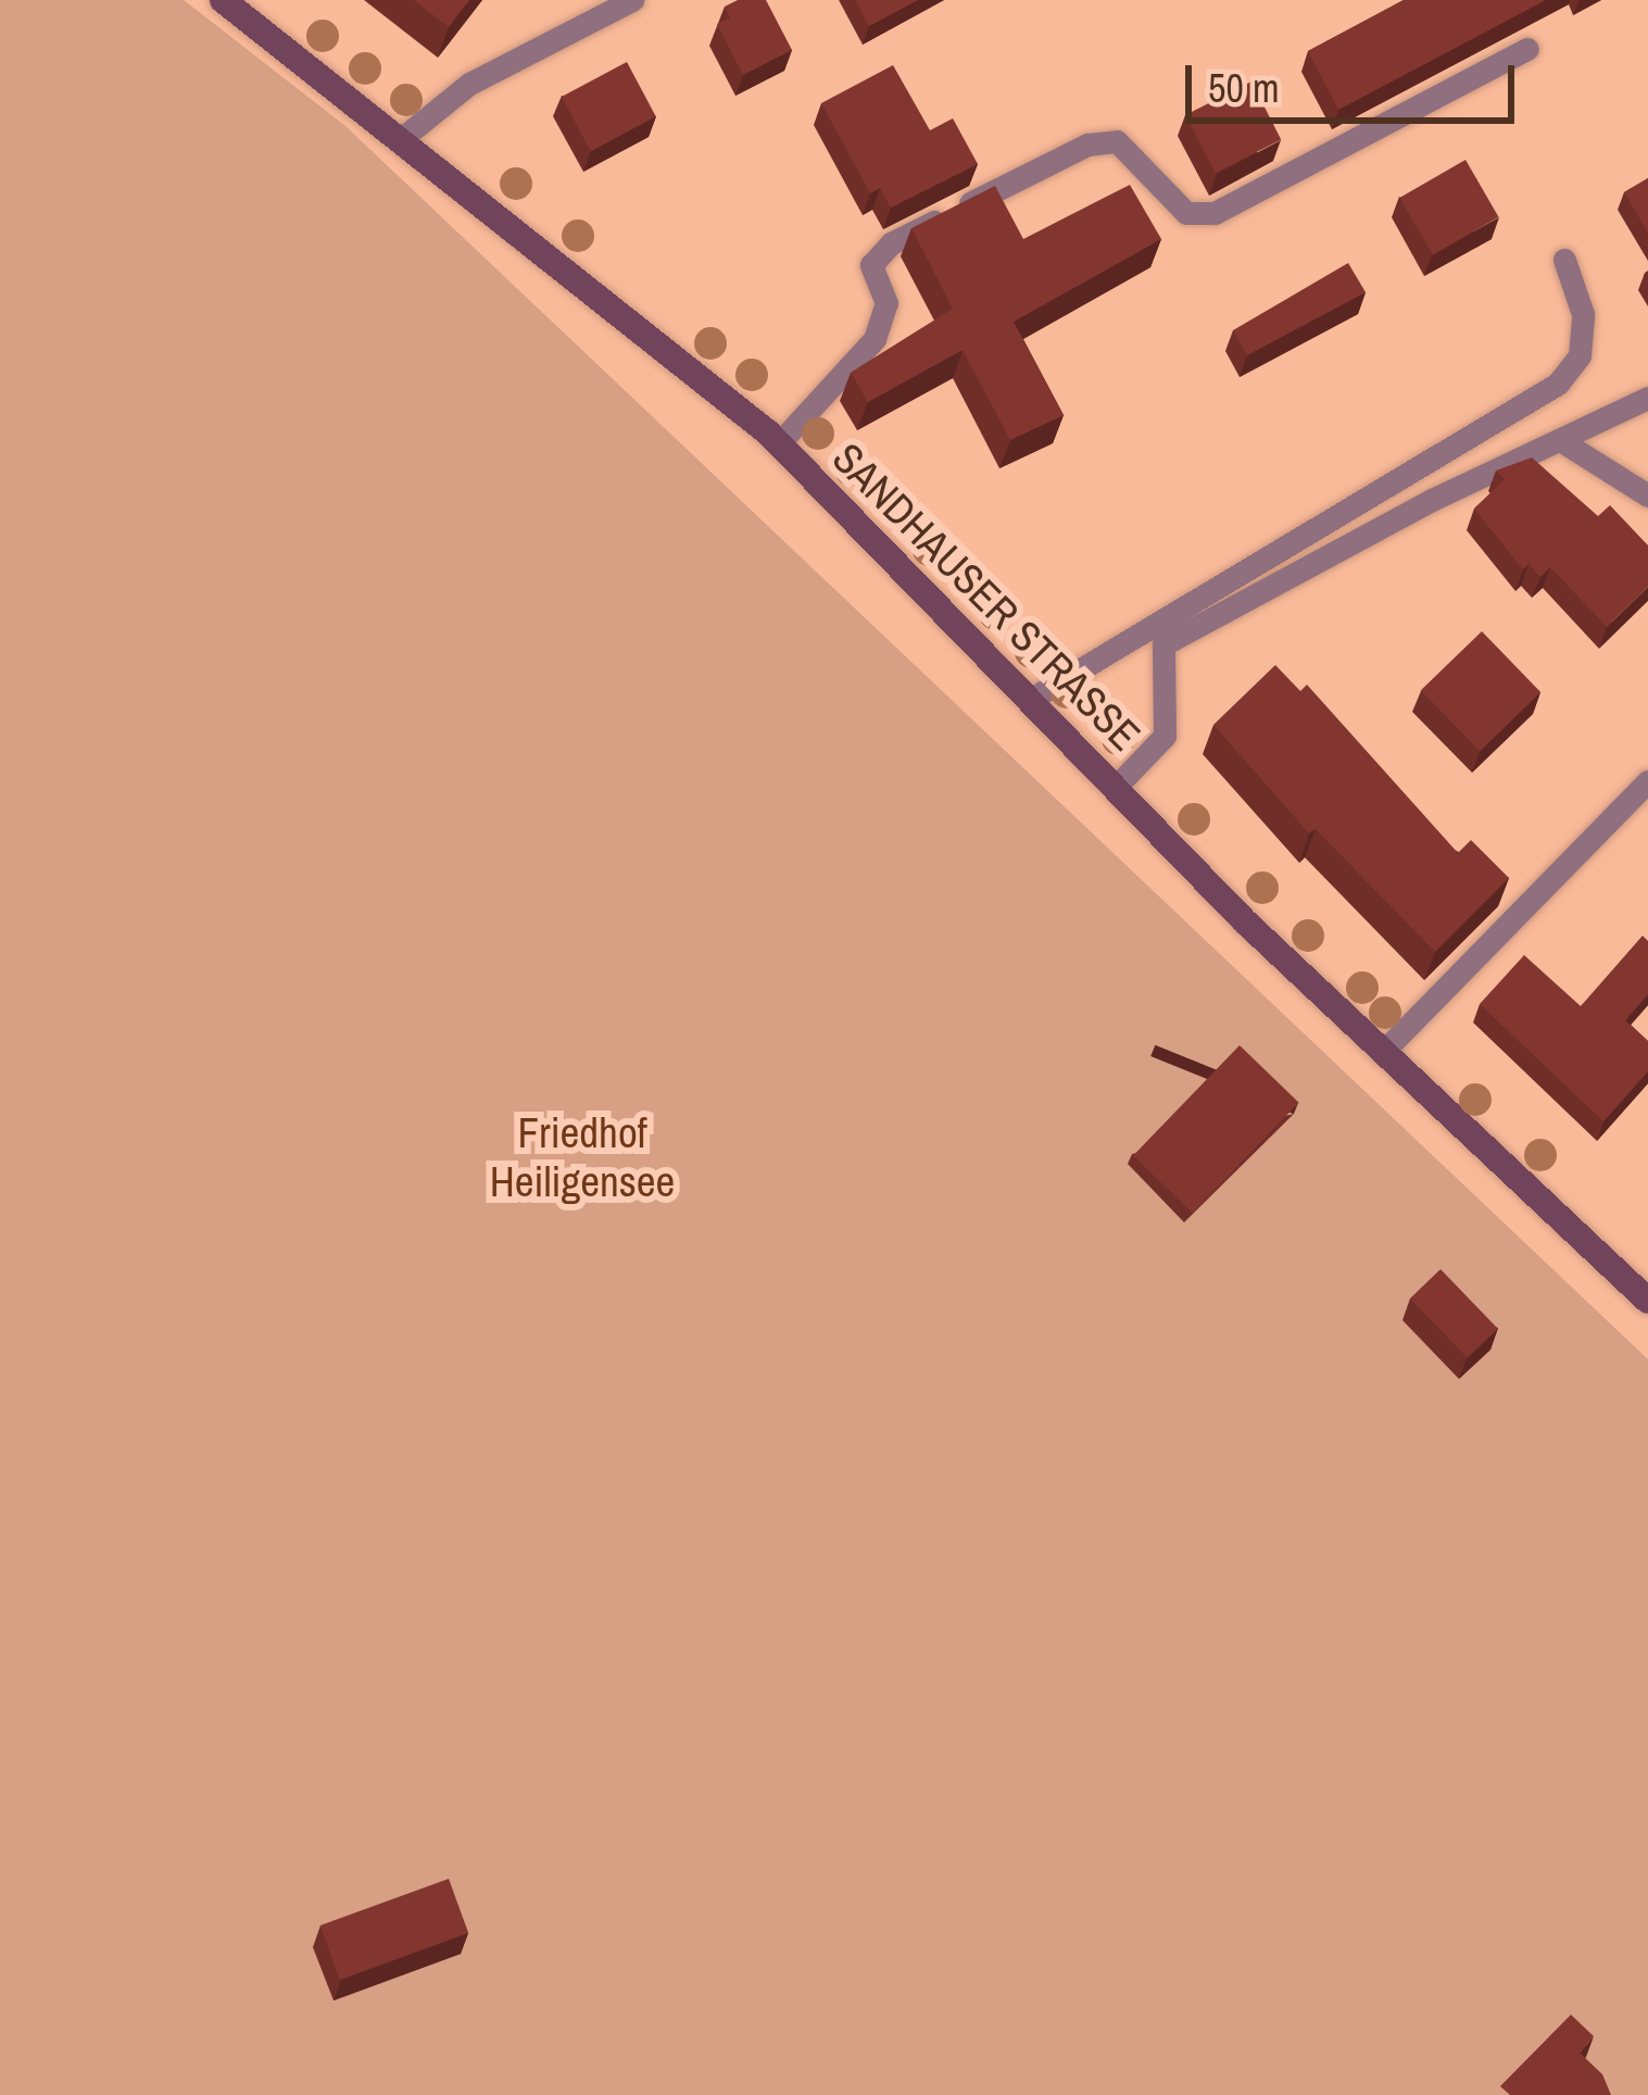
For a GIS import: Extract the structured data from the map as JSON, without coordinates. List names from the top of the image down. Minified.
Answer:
{"streets":{"main road":["SANDHAUSER STRASSE"]},"parks":["Friedhof Heiligensee"],"scale_bar":"50 m"}
